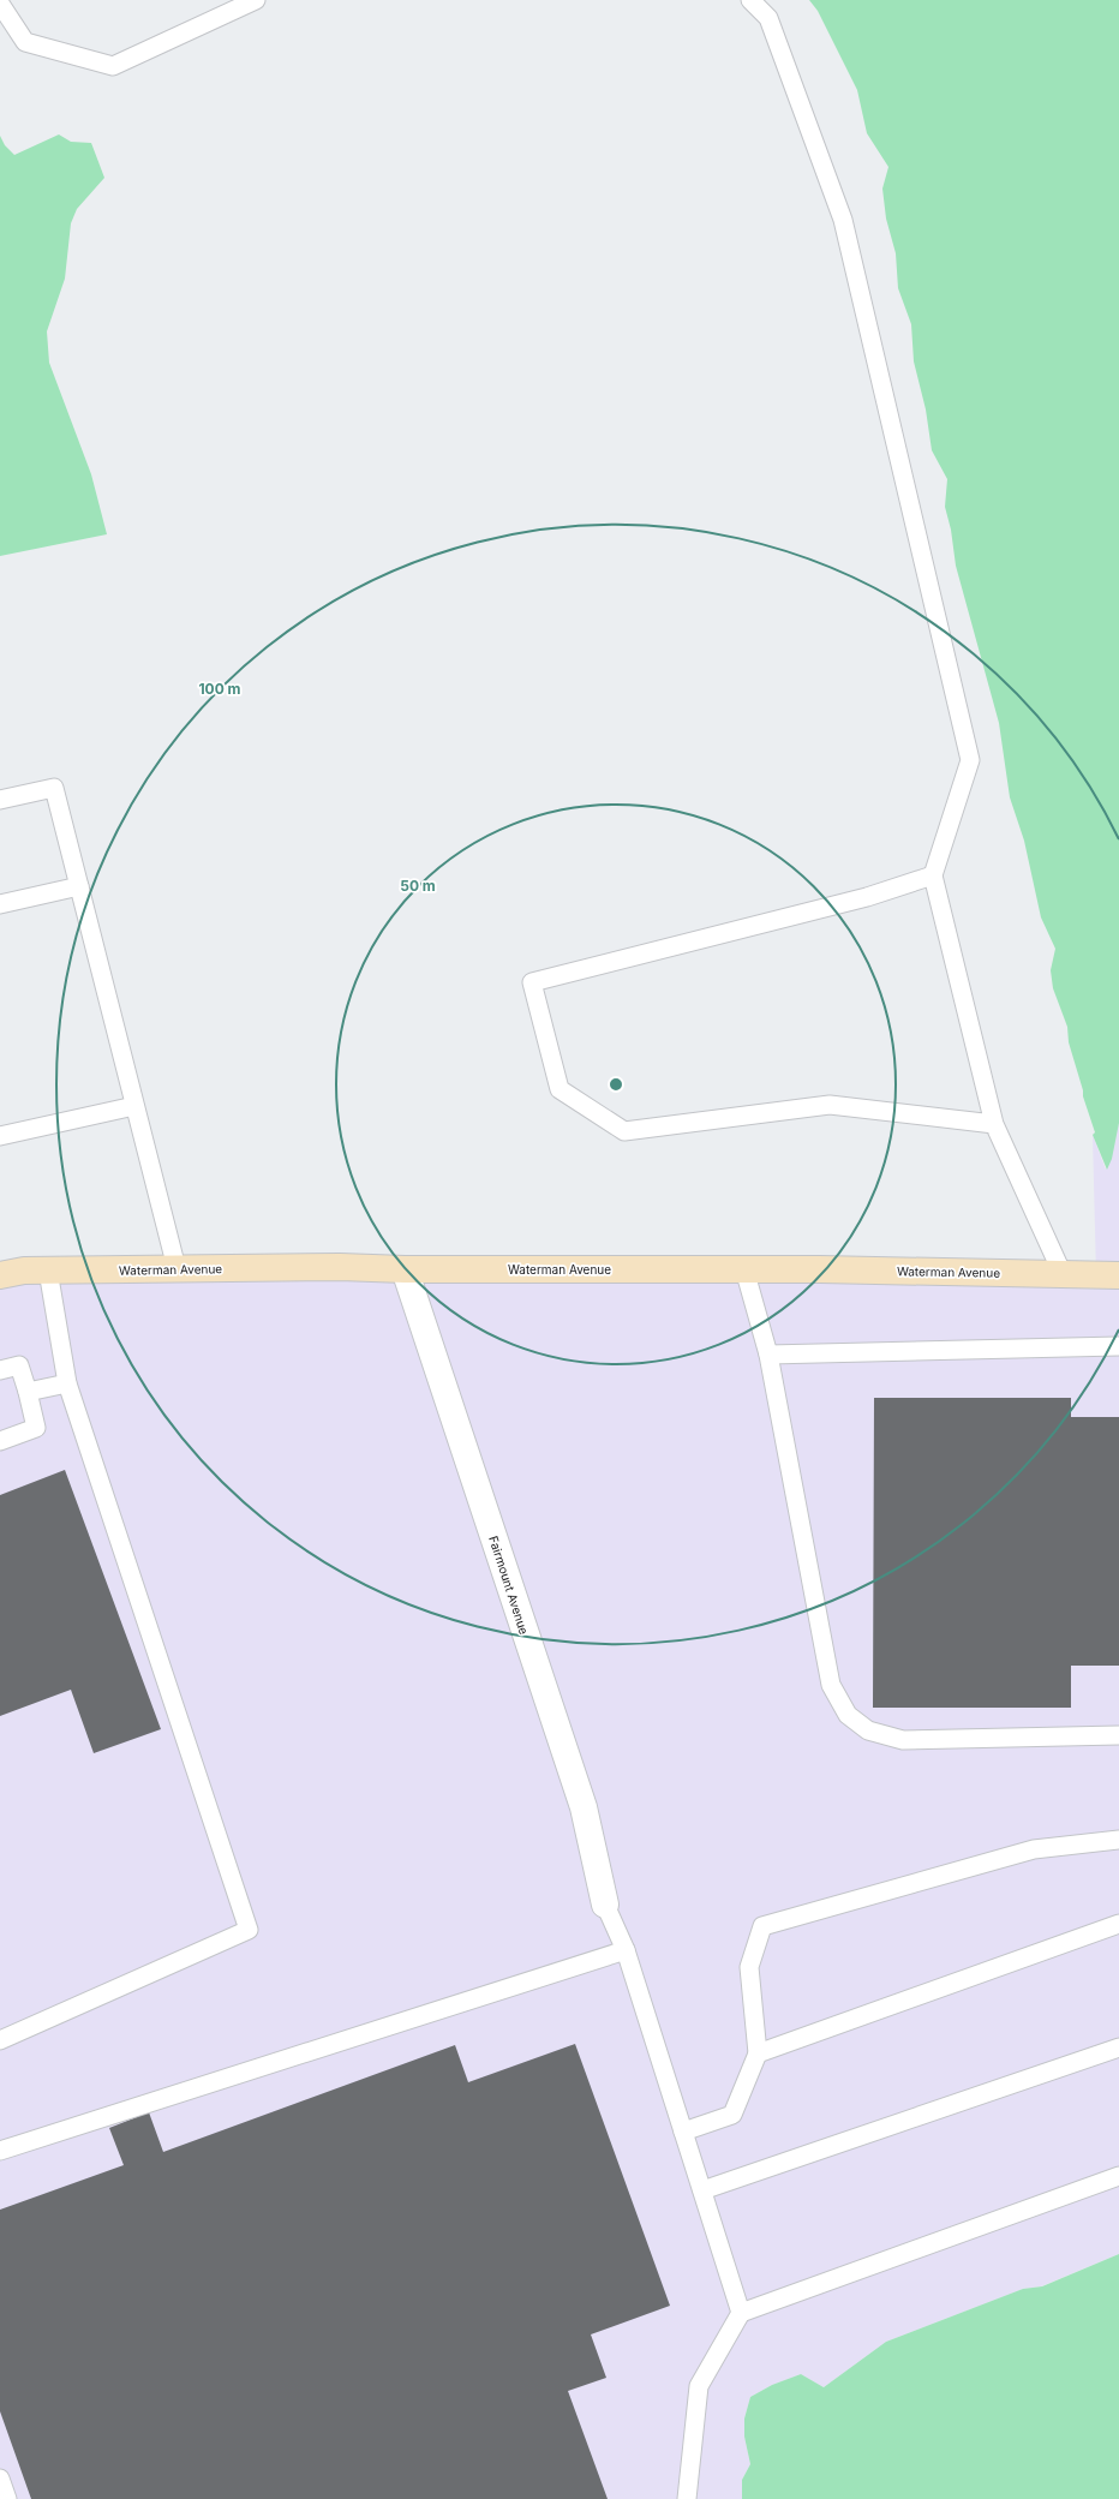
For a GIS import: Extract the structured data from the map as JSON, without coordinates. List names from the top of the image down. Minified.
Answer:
{"streets":{"main road":["Waterman Avenue"],"street":["Fairmount Avenue"]},"crossings":[["Waterman Avenue","Fairmount Avenue"]],"rings":["100 m","50 m"]}
